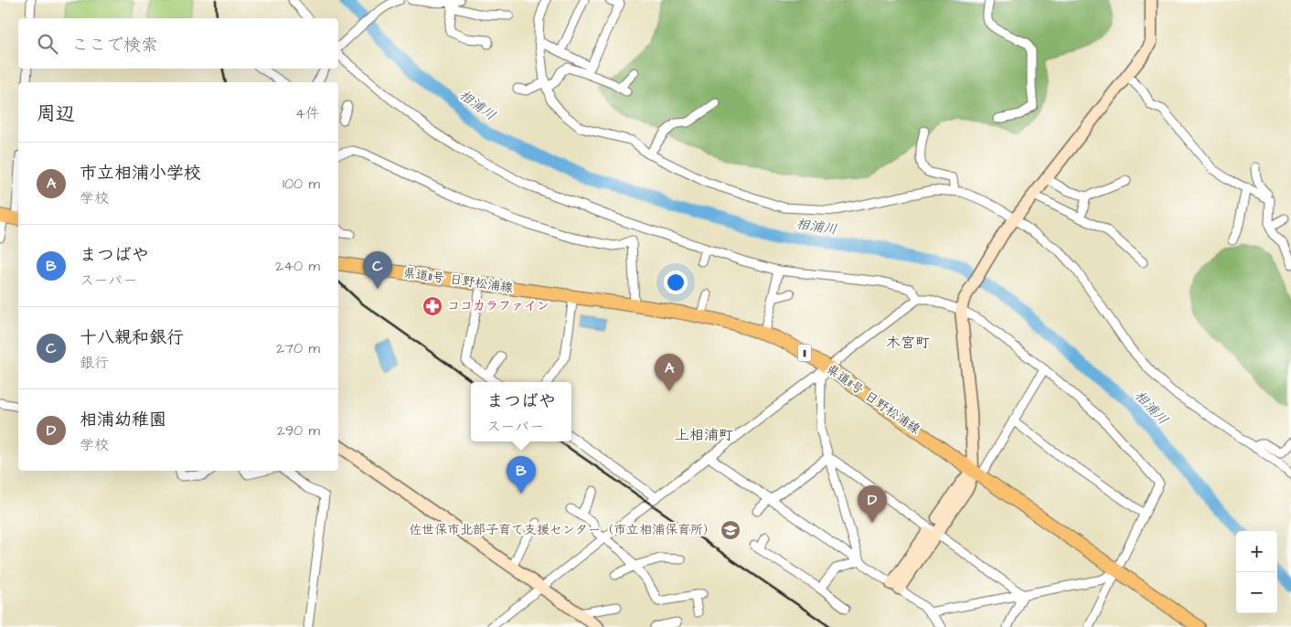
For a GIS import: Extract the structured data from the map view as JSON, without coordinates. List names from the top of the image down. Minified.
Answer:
{"streets":{"main road":["県道11号 日野松浦線","11"]},"districts":["木宮町","上相浦町"],"water":["相浦川"],"places":{"pharmacy":["ココカラファイン"],"school or university":["佐世保市北部子育て支援センター（市立相浦保育所）"]},"page":{"search":"ここで検索","heading":["周辺","4件"],"list":[{"mark":"A","name":"市立相浦小学校","note":"学校","value":"100 m"},{"mark":"B","name":"まつばや","note":"スーパー","value":"240 m"},{"mark":"C","name":"十八親和銀行","note":"銀行","value":"270 m"},{"mark":"D","name":"相浦幼稚園","note":"学校","value":"290 m"}],"pins":["C","A","B","D"],"popup":["まつばや","スーパー"],"map_buttons":["+","−"]}}
